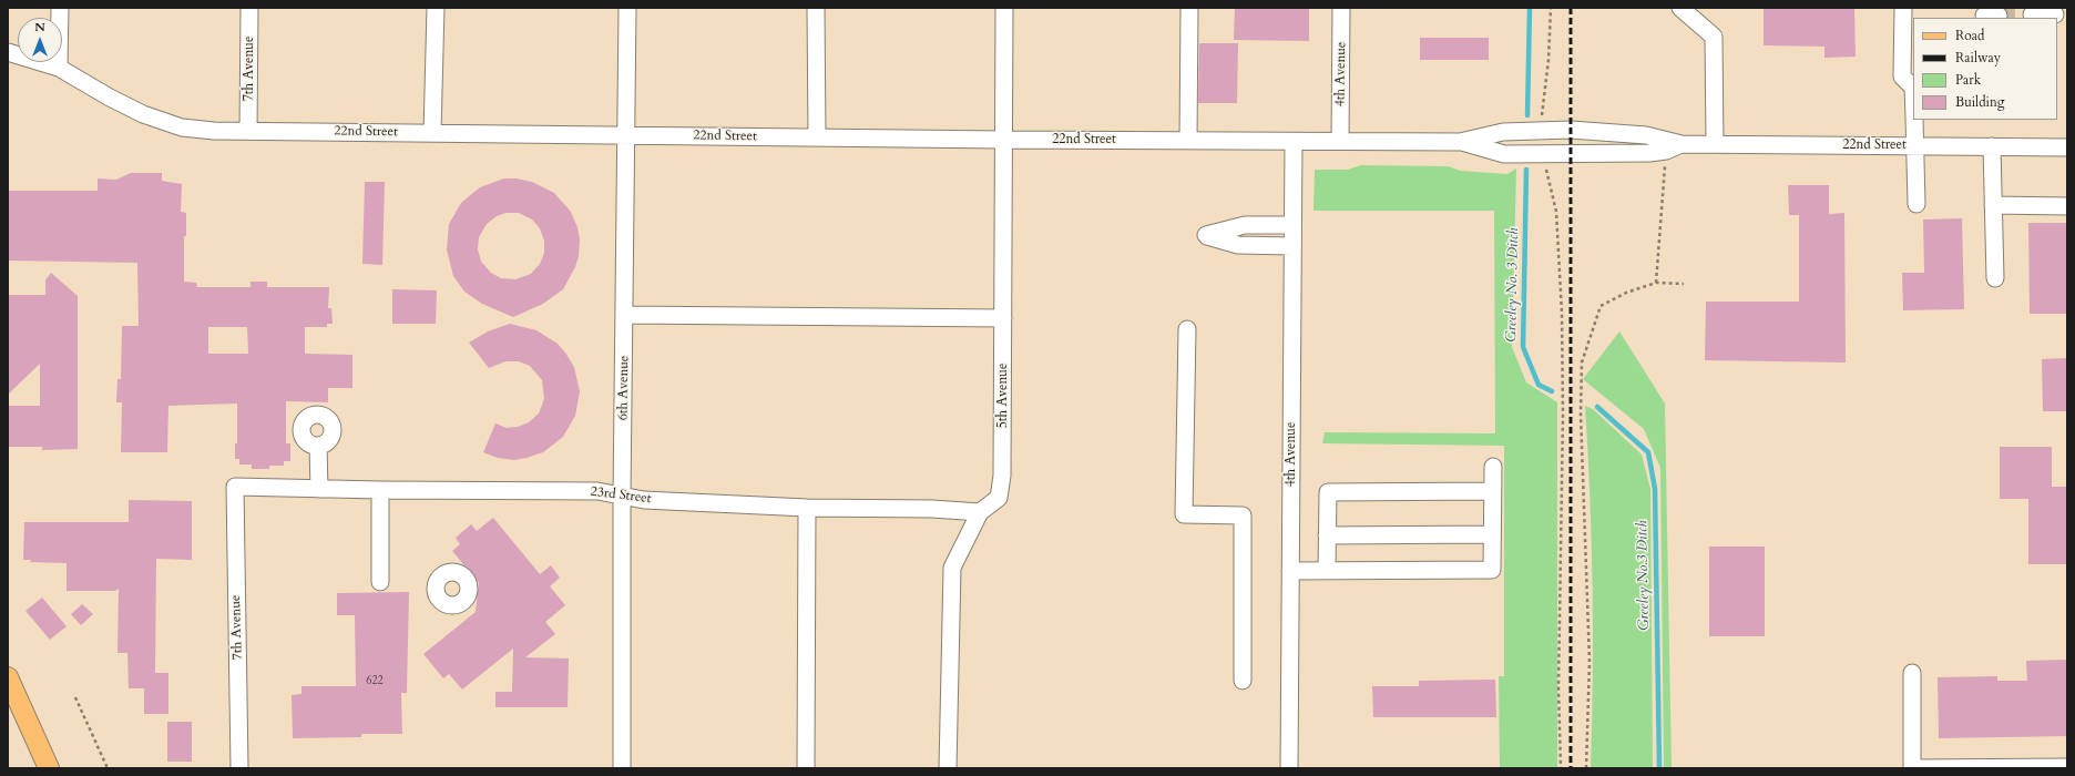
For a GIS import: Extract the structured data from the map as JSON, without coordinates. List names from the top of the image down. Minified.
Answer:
{"streets":{"street":["7th Avenue","4th Avenue","22nd Street","6th Avenue","5th Avenue","23rd Street"]},"crossings":[["7th Avenue","22nd Street"],["7th Avenue","23rd Street"],["4th Avenue","22nd Street"],["22nd Street","6th Avenue"],["22nd Street","5th Avenue"],["6th Avenue","23rd Street"],["5th Avenue","23rd Street"]],"water":["Greeley No. 3 Ditch","Greeley No.3 Ditch"],"house_numbers":["622"],"legend":["Road","Railway","Park","Building"],"north":"top"}
